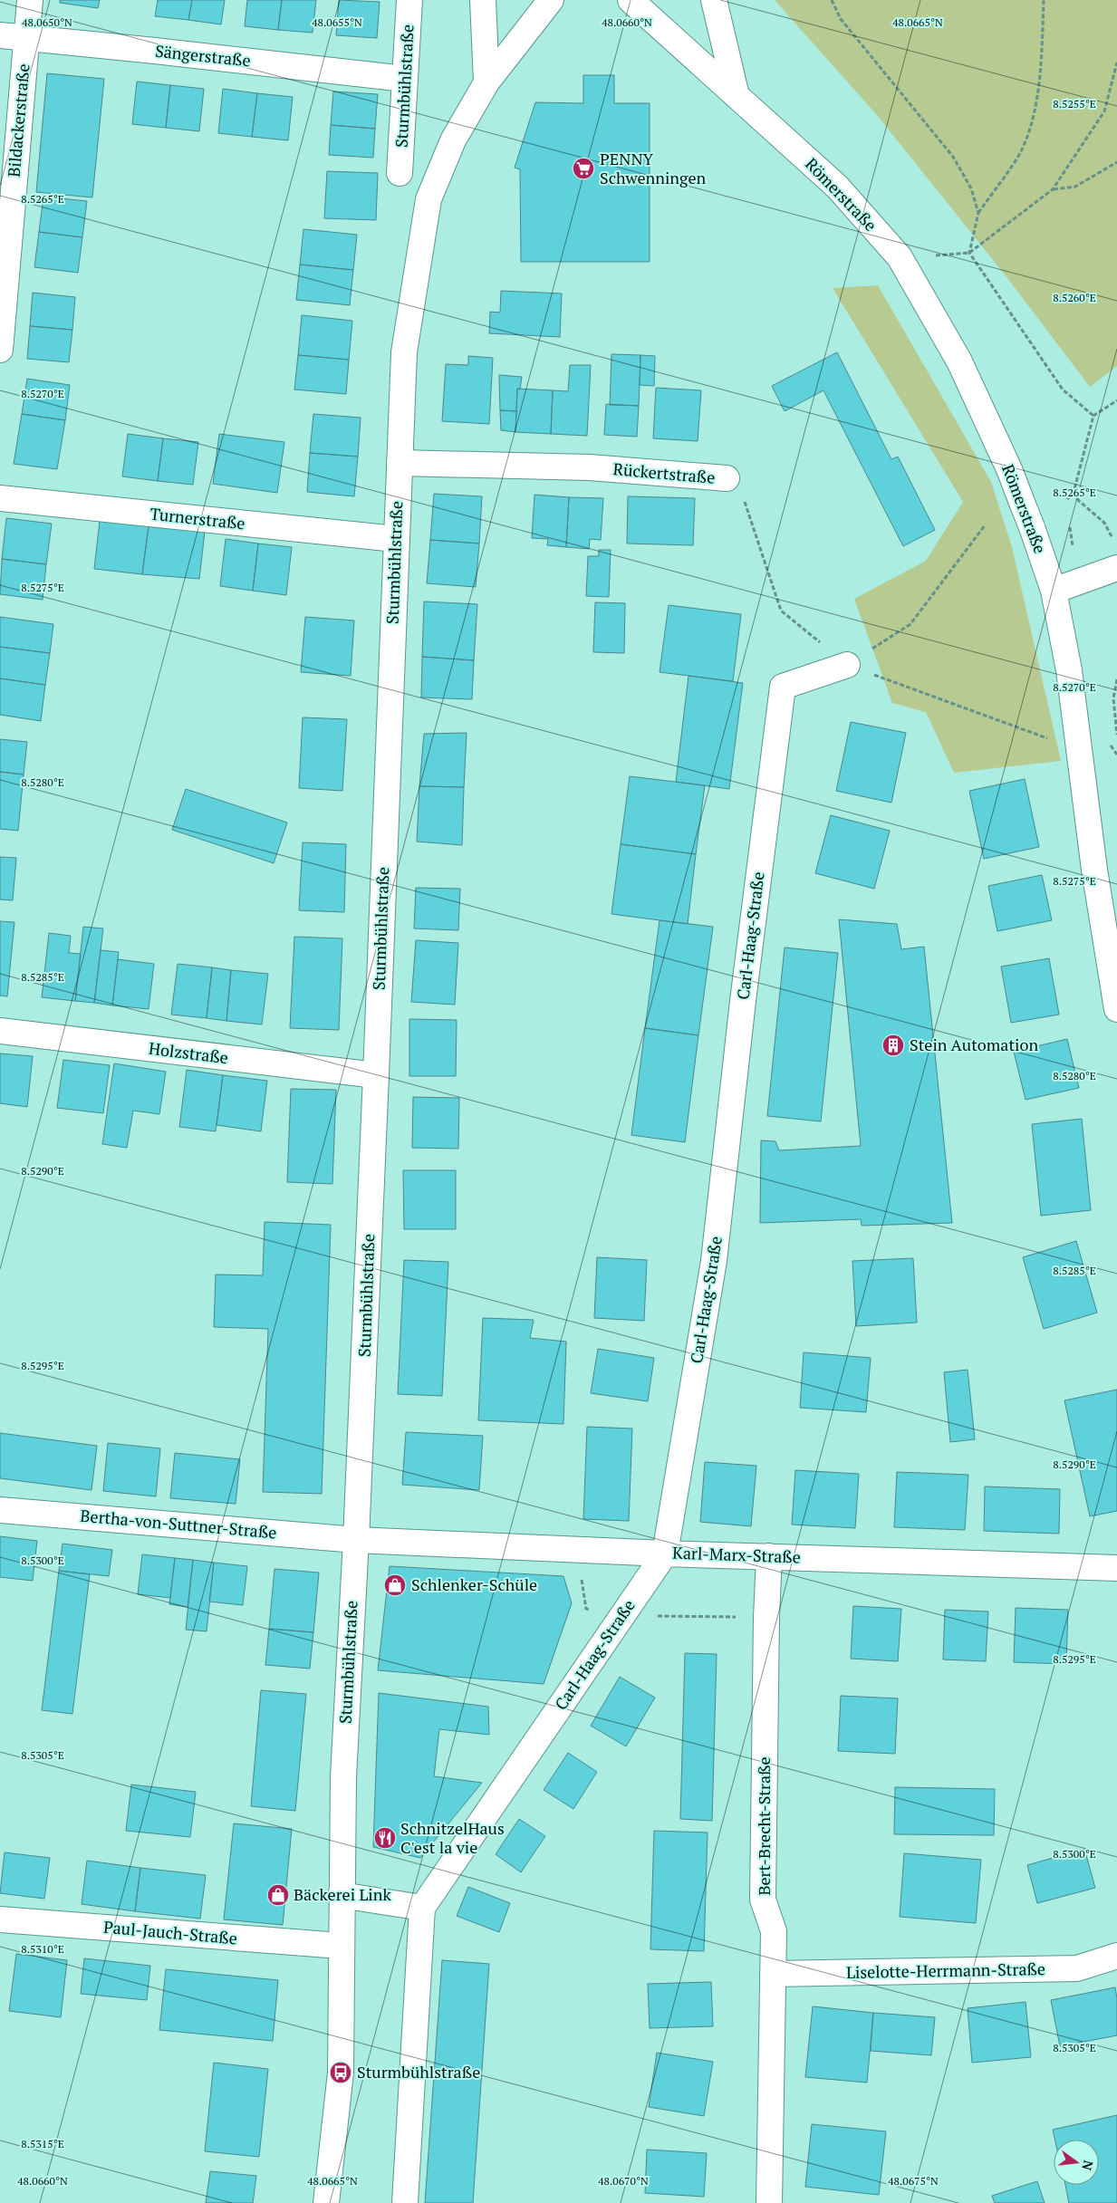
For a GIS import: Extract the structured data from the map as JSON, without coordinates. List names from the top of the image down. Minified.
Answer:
{"streets":{"street":["Sängerstraße","Sturmbühlstraße","Bildackerstraße","Römerstraße","Rückertstraße","Turnerstraße","Carl-Haag-Straße","Holzstraße","Bertha-von-Suttner-Straße","Karl-Marx-Straße","Bert-Brecht-Straße","Paul-Jauch-Straße","Liselotte-Herrmann-Straße"]},"crossings":[["Sängerstraße","Sturmbühlstraße"],["Sängerstraße","Bildackerstraße"],["Sturmbühlstraße","Rückertstraße"],["Sturmbühlstraße","Turnerstraße"],["Sturmbühlstraße","Holzstraße"],["Sturmbühlstraße","Bertha-von-Suttner-Straße"],["Sturmbühlstraße","Karl-Marx-Straße"],["Sturmbühlstraße","Paul-Jauch-Straße"],["Rückertstraße","Carl-Haag-Straße"],["Carl-Haag-Straße","Karl-Marx-Straße"],["Bertha-von-Suttner-Straße","Karl-Marx-Straße"],["Karl-Marx-Straße","Bert-Brecht-Straße"],["Bert-Brecht-Straße","Liselotte-Herrmann-Straße"]],"places":{"supermarket":["PENNY Schwenningen"],"building":["Stein Automation"],"shop":["Schlenker-Schüle","Bäckerei Link"],"restaurant":["SchnitzelHaus C'est la vie"],"bus stop":["Sturmbühlstraße"]},"north":"right","coordinates":["48.0650°N","48.0655°N","48.0660°N","48.0665°N","8.5255°E","8.5265°E","8.5260°E","8.5270°E","8.5275°E","8.5280°E","8.5285°E","8.5290°E","8.5295°E","8.5300°E","8.5305°E","8.5310°E","8.5315°E","48.0670°N","48.0675°N"]}
